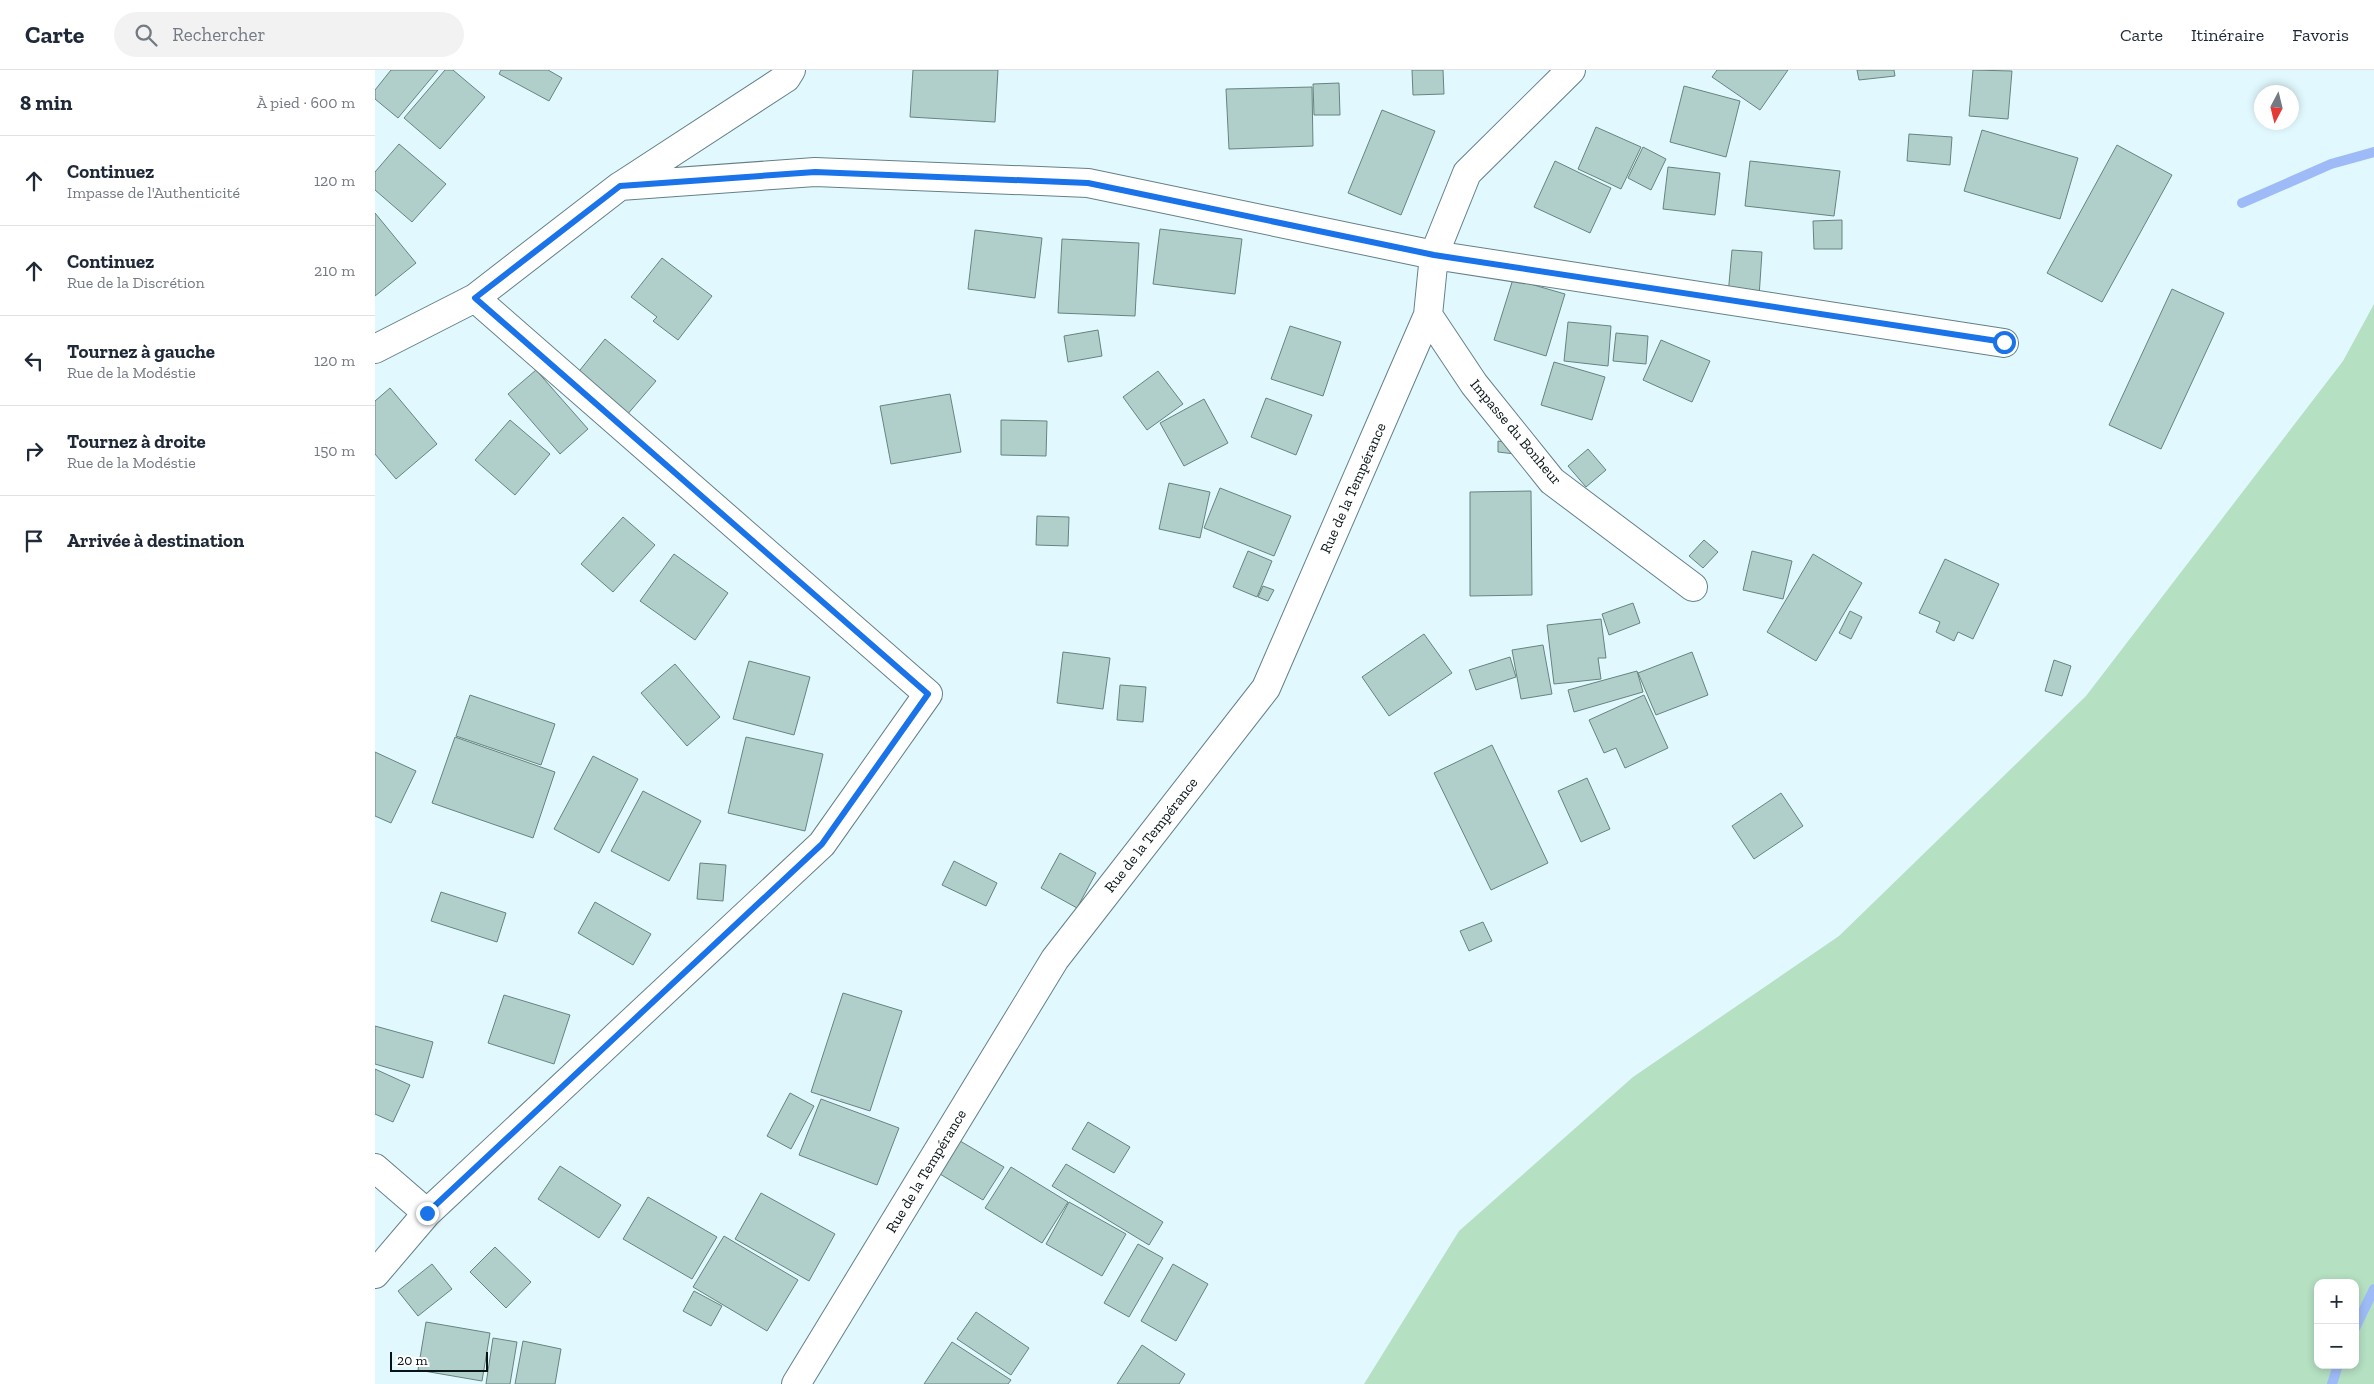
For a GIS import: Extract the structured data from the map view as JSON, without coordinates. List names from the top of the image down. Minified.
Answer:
{"streets":{"street":["Impasse du Bonheur","Rue de la Tempérance"]},"crossings":[["Impasse du Bonheur","Rue de la Tempérance"]],"scale_bar":"20 m","north":"bottom","page":{"header":"Carte","search":"Rechercher","nav":["Carte","Itinéraire","Favoris"],"heading":["8 min","À pied · 600 m"],"list":[["Continuez","Impasse de l'Authenticité","120 m"],["Continuez","Rue de la Discrétion","210 m"],["Tournez à gauche","Rue de la Modéstie","120 m"],["Tournez à droite","Rue de la Modéstie","150 m"],"Arrivée à destination"],"map_buttons":["+","−"],"scale":"20 m"}}
